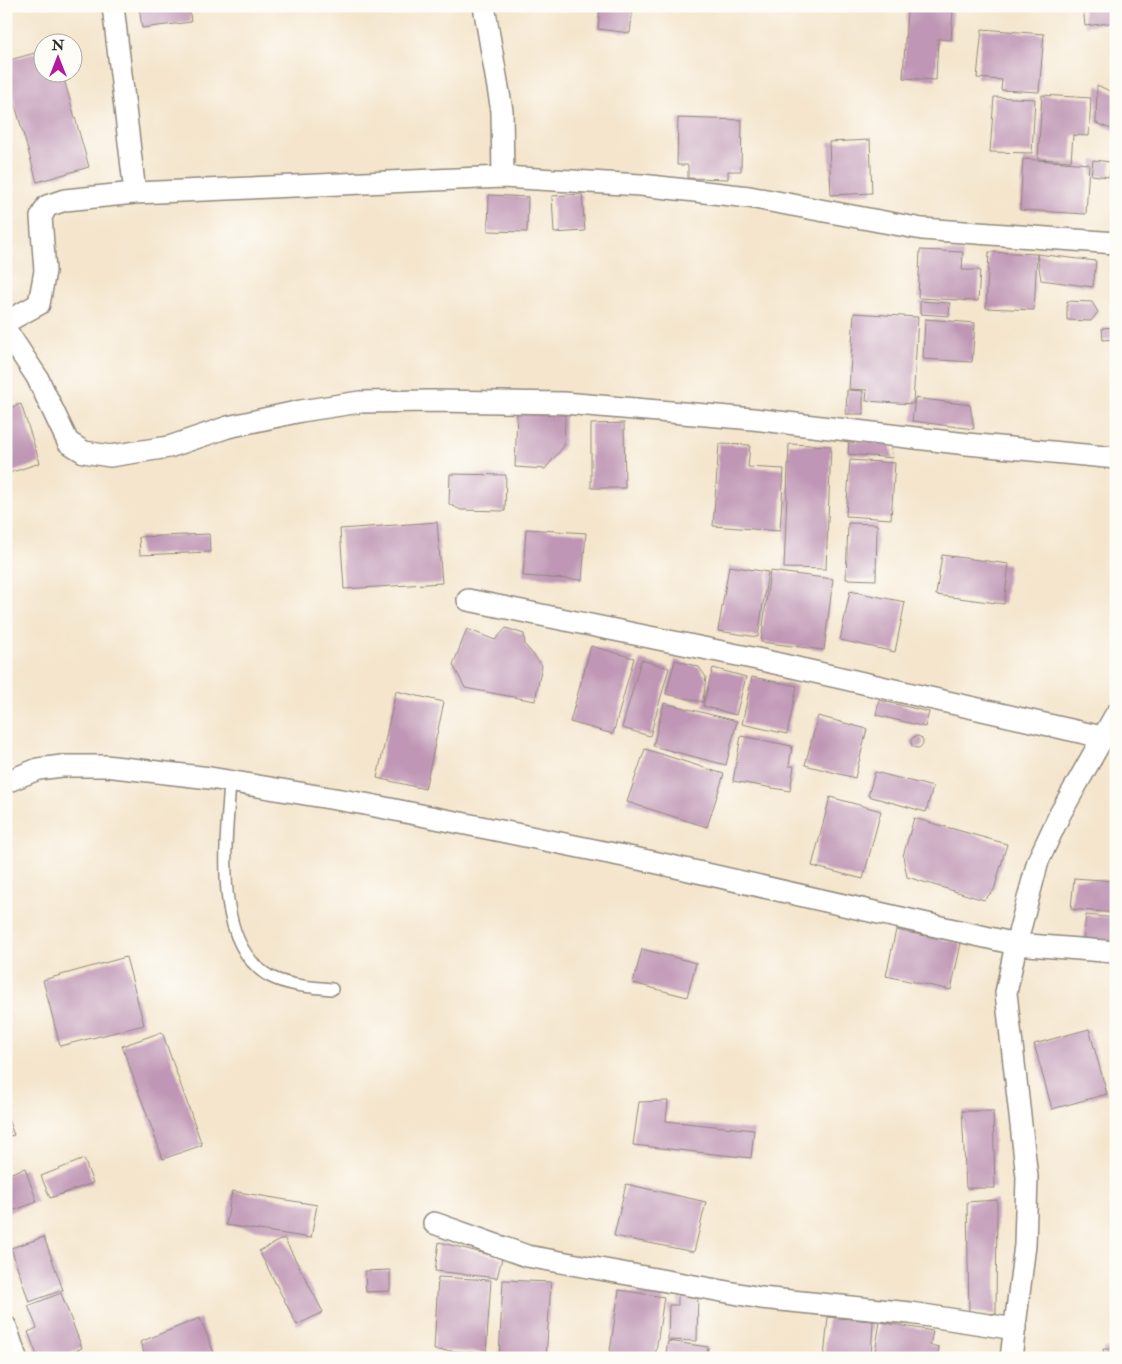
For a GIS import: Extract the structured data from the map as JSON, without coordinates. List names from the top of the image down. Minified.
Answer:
{"north":"top"}
